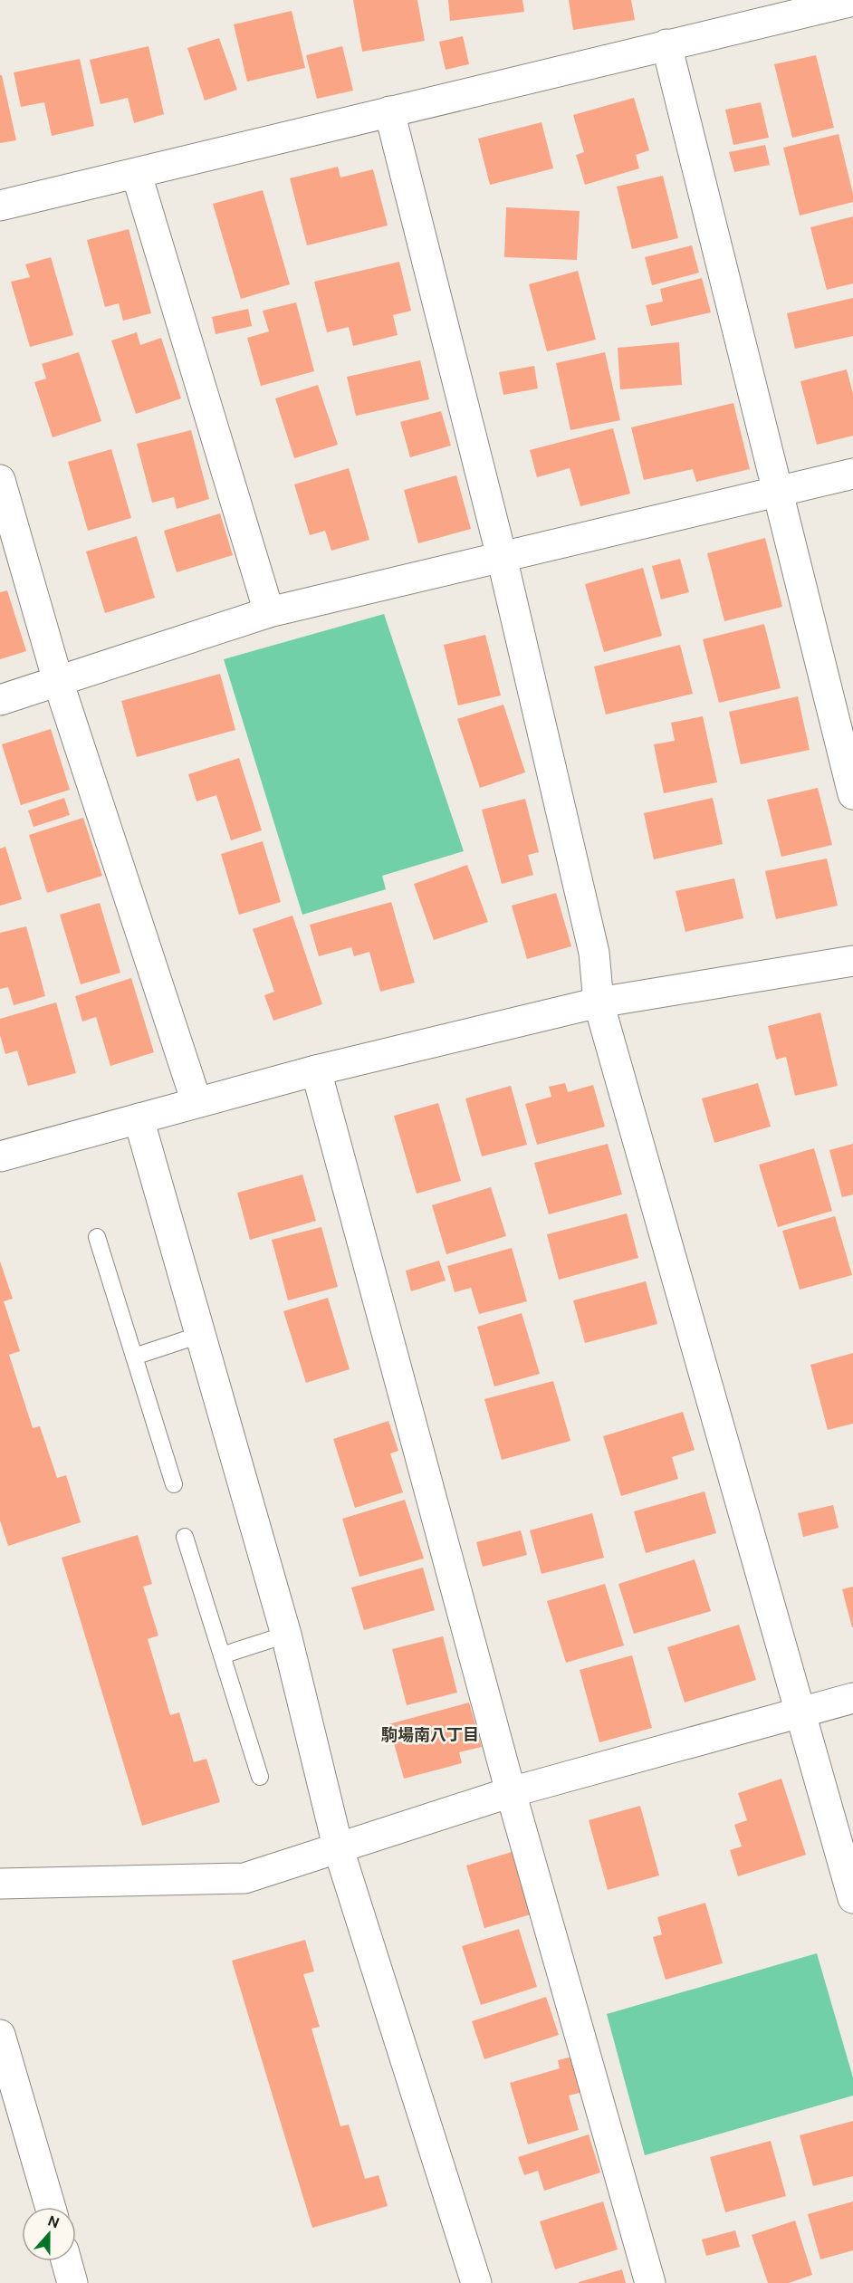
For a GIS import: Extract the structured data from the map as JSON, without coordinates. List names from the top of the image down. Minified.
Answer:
{"districts":["駒場南八丁目"],"north":"top"}
